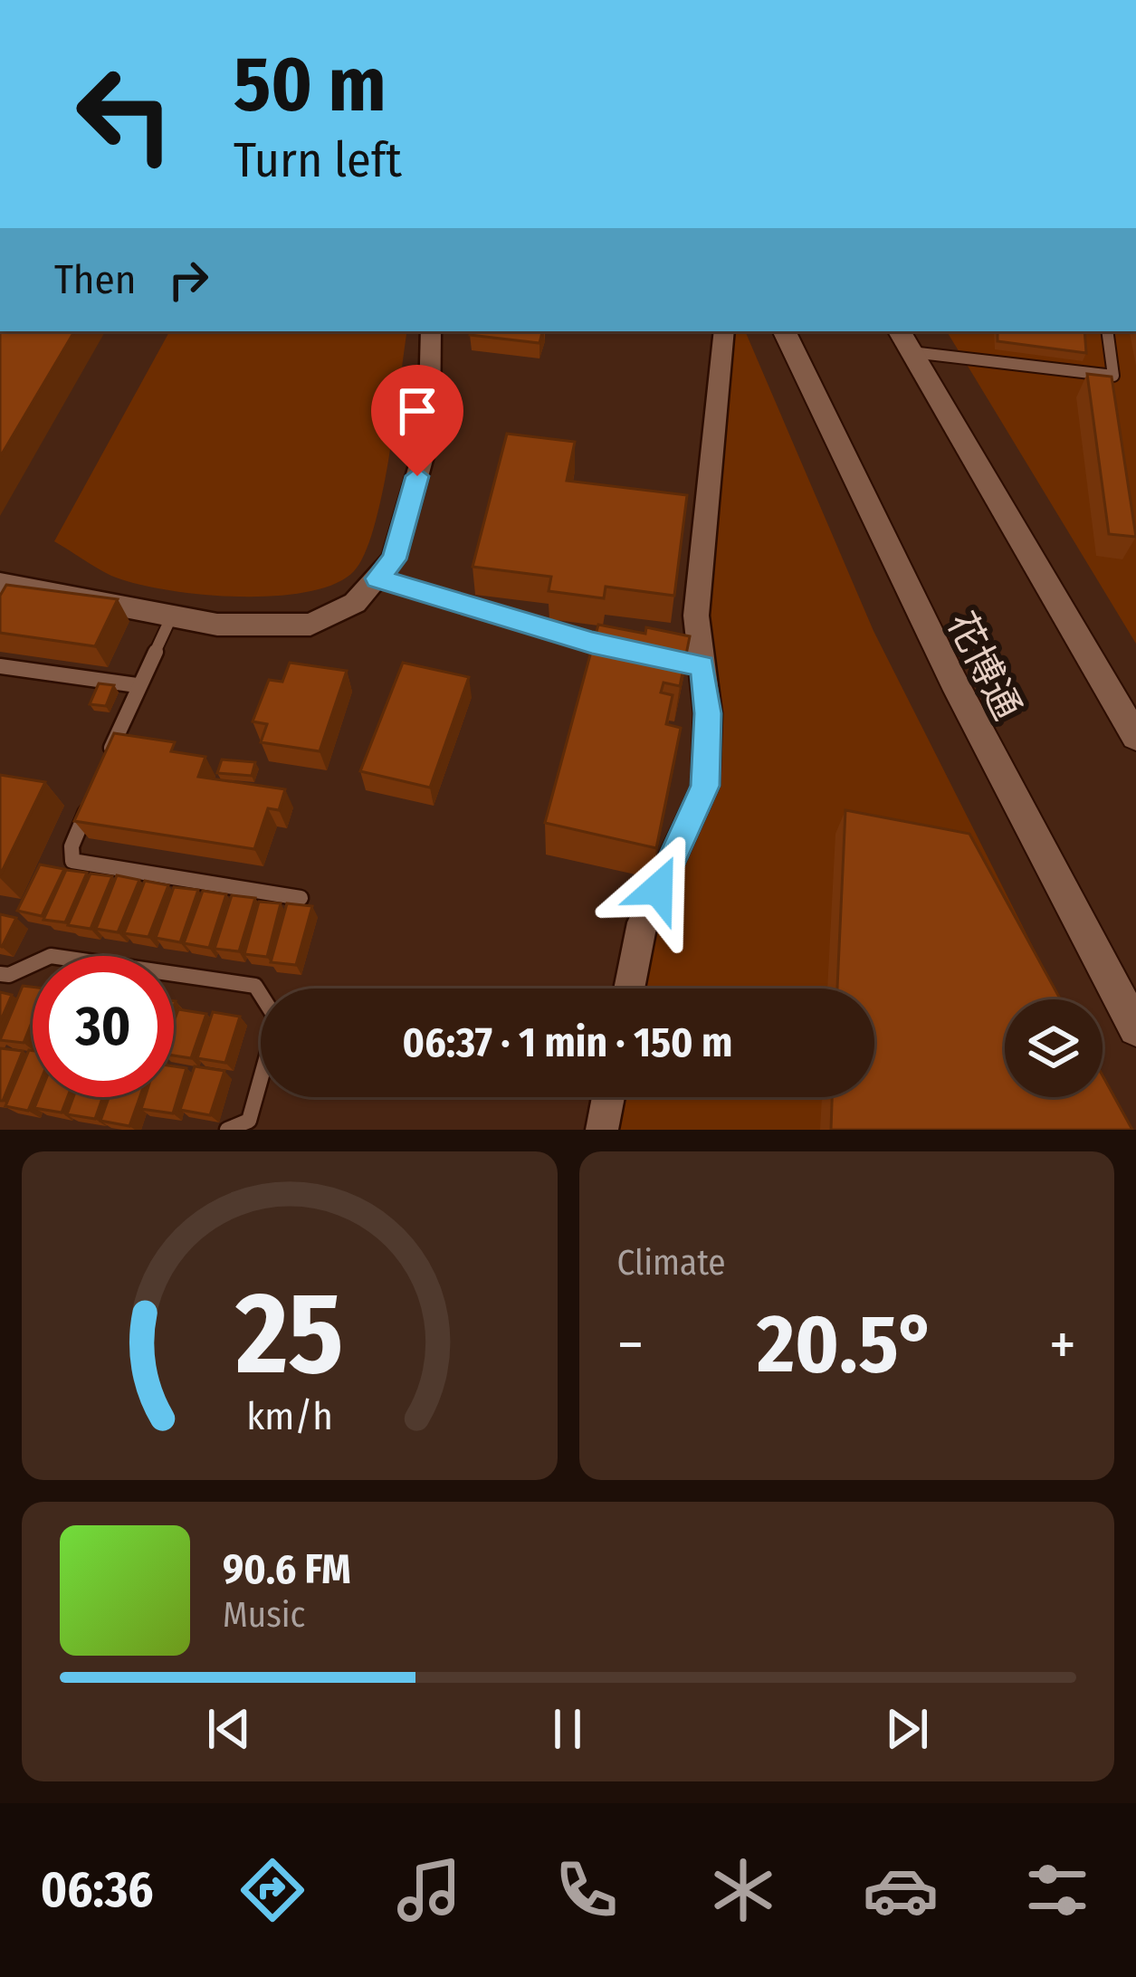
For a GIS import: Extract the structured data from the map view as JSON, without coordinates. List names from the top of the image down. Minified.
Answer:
{"streets":{"street":["花博通"]},"page":{"turn":["50 m","Turn left"],"then":"Then","limit":"30","trip":"06:37 · 1 min · 150 m","tile":"Climate","heat":["−","20.5°","+"],"song":["90.6 FM","Music"],"tabs":"06:36","gauge":["25","km/h"]}}
